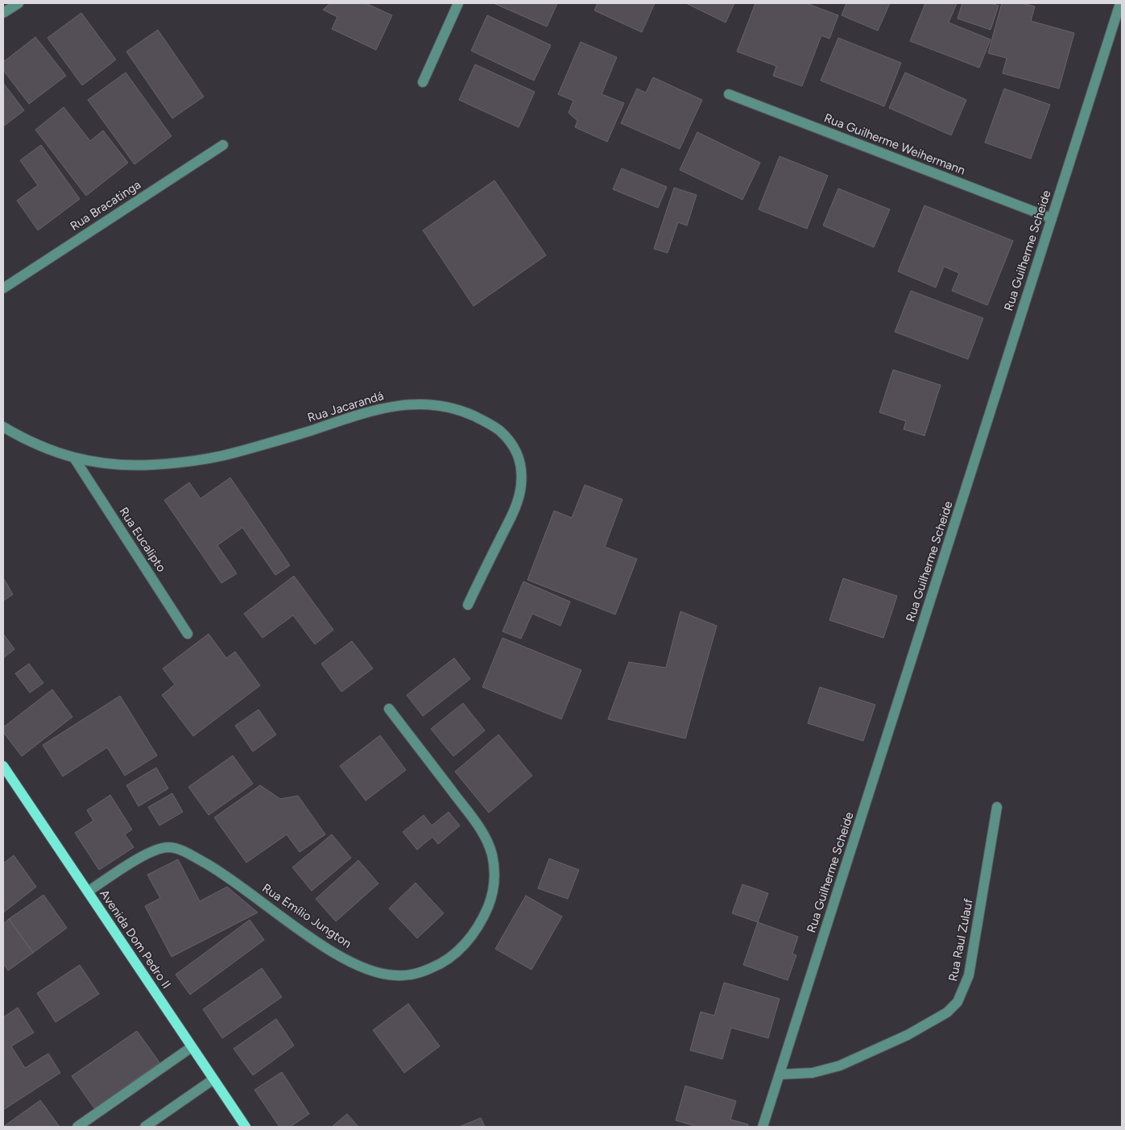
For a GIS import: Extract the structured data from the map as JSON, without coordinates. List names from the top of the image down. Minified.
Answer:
{"streets":{"main road":["Avenida Dom Pedro II"],"street":["Rua Guilherme Weihermann","Rua Bracatinga","Rua Guilherme Scheide","Rua Jacarandá","Rua Eucalipto","Rua Emílio Jungton","Rua Raul Zulauf"]},"crossings":[["Rua Guilherme Weihermann","Rua Guilherme Scheide"],["Rua Guilherme Scheide","Rua Raul Zulauf"],["Rua Jacarandá","Rua Eucalipto"],["Rua Emílio Jungton","Avenida Dom Pedro II"]]}
